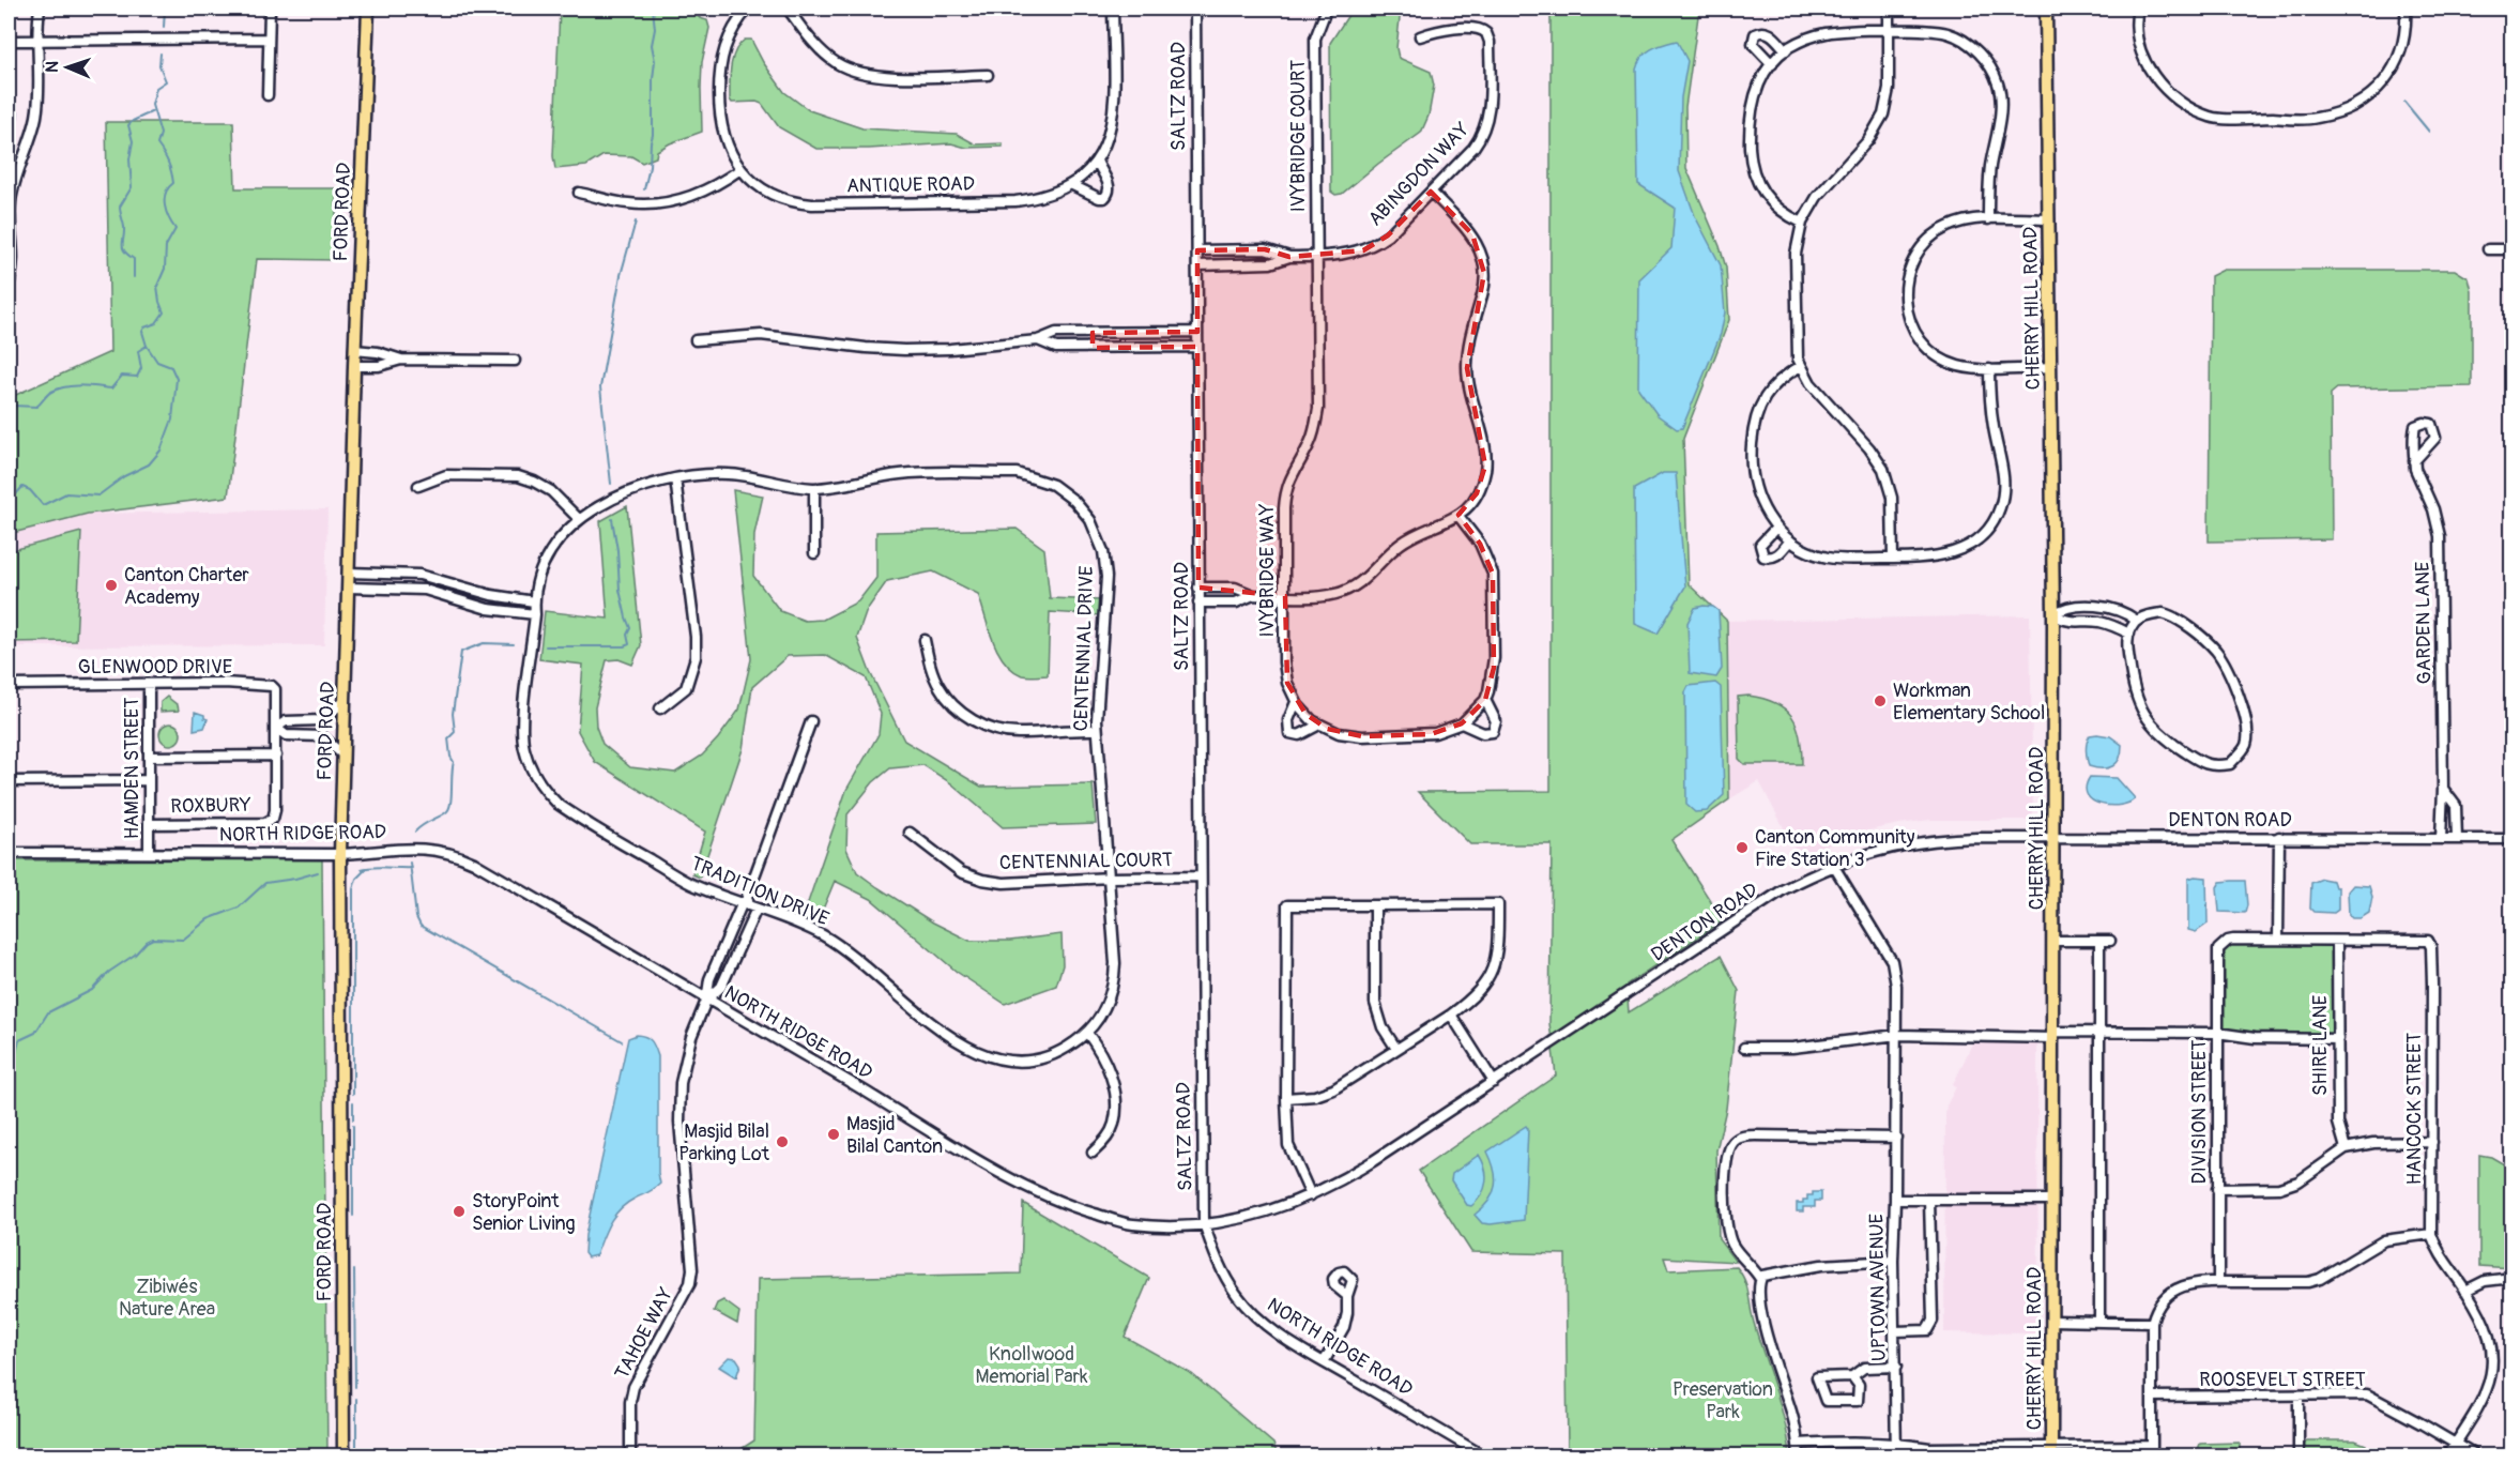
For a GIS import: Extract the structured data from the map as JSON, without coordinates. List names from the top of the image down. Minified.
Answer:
{"streets":{"main road":["FORD ROAD","CHERRY HILL ROAD"],"street":["SALTZ ROAD","IVYBRIDGE COURT","ABINGDON WAY","ANTIQUE ROAD","IVYBRIDGE WAY","GARDEN LANE","CENTENNIAL DRIVE","GLENWOOD DRIVE","HAMDEN STREET","ROXBURY","DENTON ROAD","NORTH RIDGE ROAD","CENTENNIAL COURT","TRADITION DRIVE","SHIRE LANE","HANCOCK STREET","DIVISION STREET","UPTOWN AVENUE","TAHOE WAY","ROOSEVELT STREET"]},"crossings":[["SALTZ ROAD","DENTON ROAD"],["SALTZ ROAD","NORTH RIDGE ROAD"],["SALTZ ROAD","CENTENNIAL COURT"],["IVYBRIDGE COURT","ABINGDON WAY"],["IVYBRIDGE COURT","IVYBRIDGE WAY"],["ABINGDON WAY","IVYBRIDGE WAY"],["FORD ROAD","NORTH RIDGE ROAD"],["CHERRY HILL ROAD","DENTON ROAD"],["CHERRY HILL ROAD","UPTOWN AVENUE"],["GARDEN LANE","DENTON ROAD"],["CENTENNIAL DRIVE","CENTENNIAL COURT"],["CENTENNIAL DRIVE","TRADITION DRIVE"],["GLENWOOD DRIVE","HAMDEN STREET"],["HAMDEN STREET","ROXBURY"],["HAMDEN STREET","NORTH RIDGE ROAD"],["DENTON ROAD","NORTH RIDGE ROAD"],["NORTH RIDGE ROAD","TAHOE WAY"],["CENTENNIAL COURT","TRADITION DRIVE"],["SHIRE LANE","HANCOCK STREET"],["HANCOCK STREET","DIVISION STREET"],["HANCOCK STREET","ROOSEVELT STREET"]],"parks":["Zibiwés Nature Area","Knollwood Memorial Park","Preservation Park"],"places":["Canton Charter Academy","Workman Elementary School","Canton Community Fire Station 3","Masjid Bilal Canton","Masjid Bilal Parking Lot","StoryPoint Senior Living"],"north":"left"}
